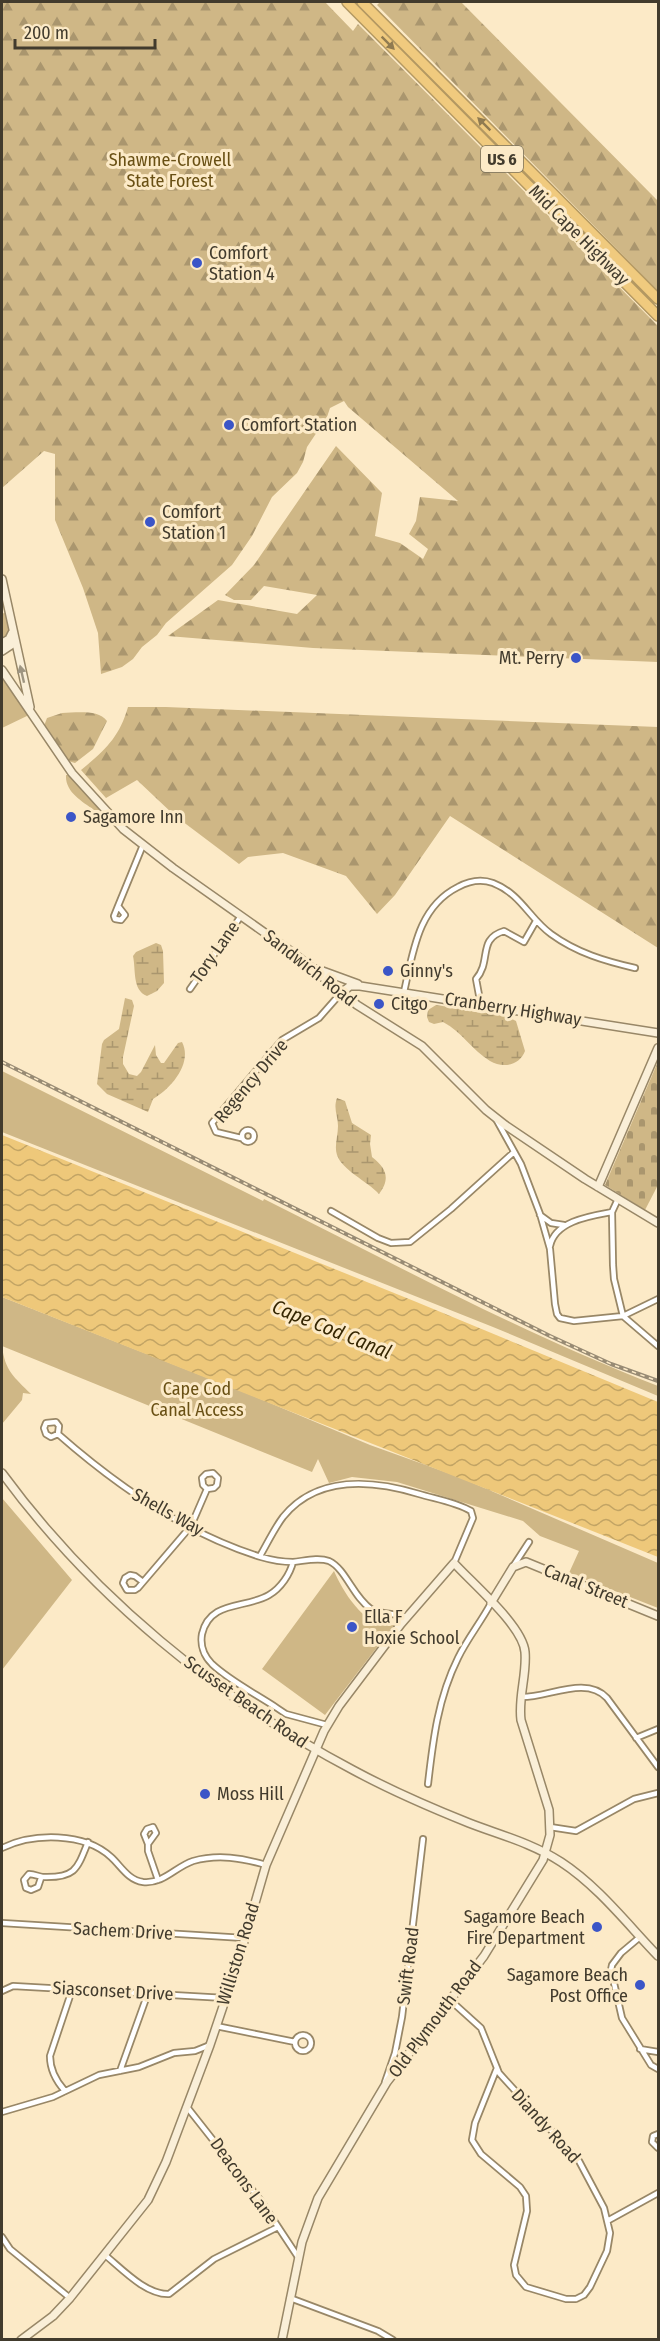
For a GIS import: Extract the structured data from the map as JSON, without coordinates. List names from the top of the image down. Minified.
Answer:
{"streets":{"highway":["US 6","Mid Cape Highway"],"main road":["Sandwich Road","Cranberry Highway","Canal Street","Scusset Beach Road","Williston Road","Old Plymouth Road"],"street":["Tory Lane","Regency Drive","Shells Way","Sachem Drive","Swift Road","Siasconset Drive","Diandy Road","Deacons Lane"]},"crossings":[["Tory Lane","Sandwich Road"],["Sandwich Road","Cranberry Highway"],["Sandwich Road","Regency Drive"],["Cranberry Highway","Regency Drive"],["Shells Way","Williston Road"],["Scusset Beach Road","Williston Road"],["Scusset Beach Road","Old Plymouth Road"],["Sachem Drive","Williston Road"],["Williston Road","Siasconset Drive"],["Williston Road","Old Plymouth Road"],["Williston Road","Deacons Lane"],["Swift Road","Old Plymouth Road"],["Old Plymouth Road","Diandy Road"],["Old Plymouth Road","Deacons Lane"]],"water":["Cape Cod Canal"],"parks":["Shawme-Crowell State Forest","Cape Cod Canal Access"],"places":["Comfort Station 4","Comfort Station","Comfort Station 1","Mt. Perry","Sagamore Inn","Ginny's","Citgo","Ella F Hoxie School","Moss Hill","Sagamore Beach Fire Department","Sagamore Beach Post Office"],"scale_bar":"200 m"}
